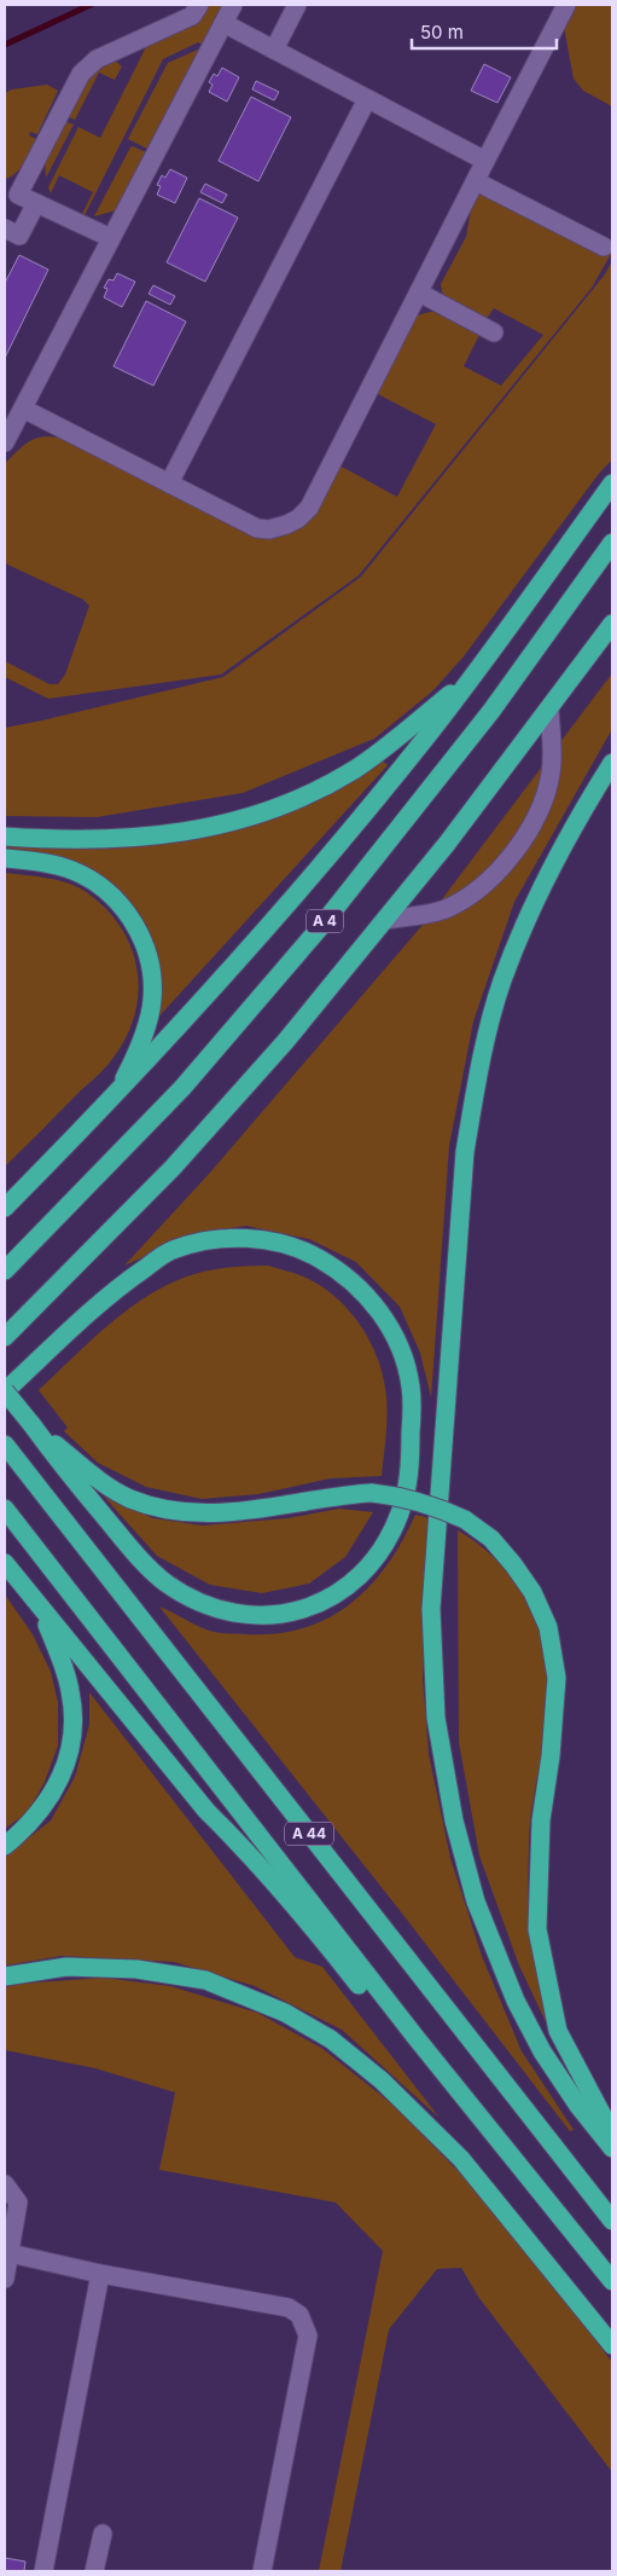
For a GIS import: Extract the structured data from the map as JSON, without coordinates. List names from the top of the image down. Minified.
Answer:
{"streets":{"highway":["A 4","A 44"]},"scale_bar":"50 m"}
